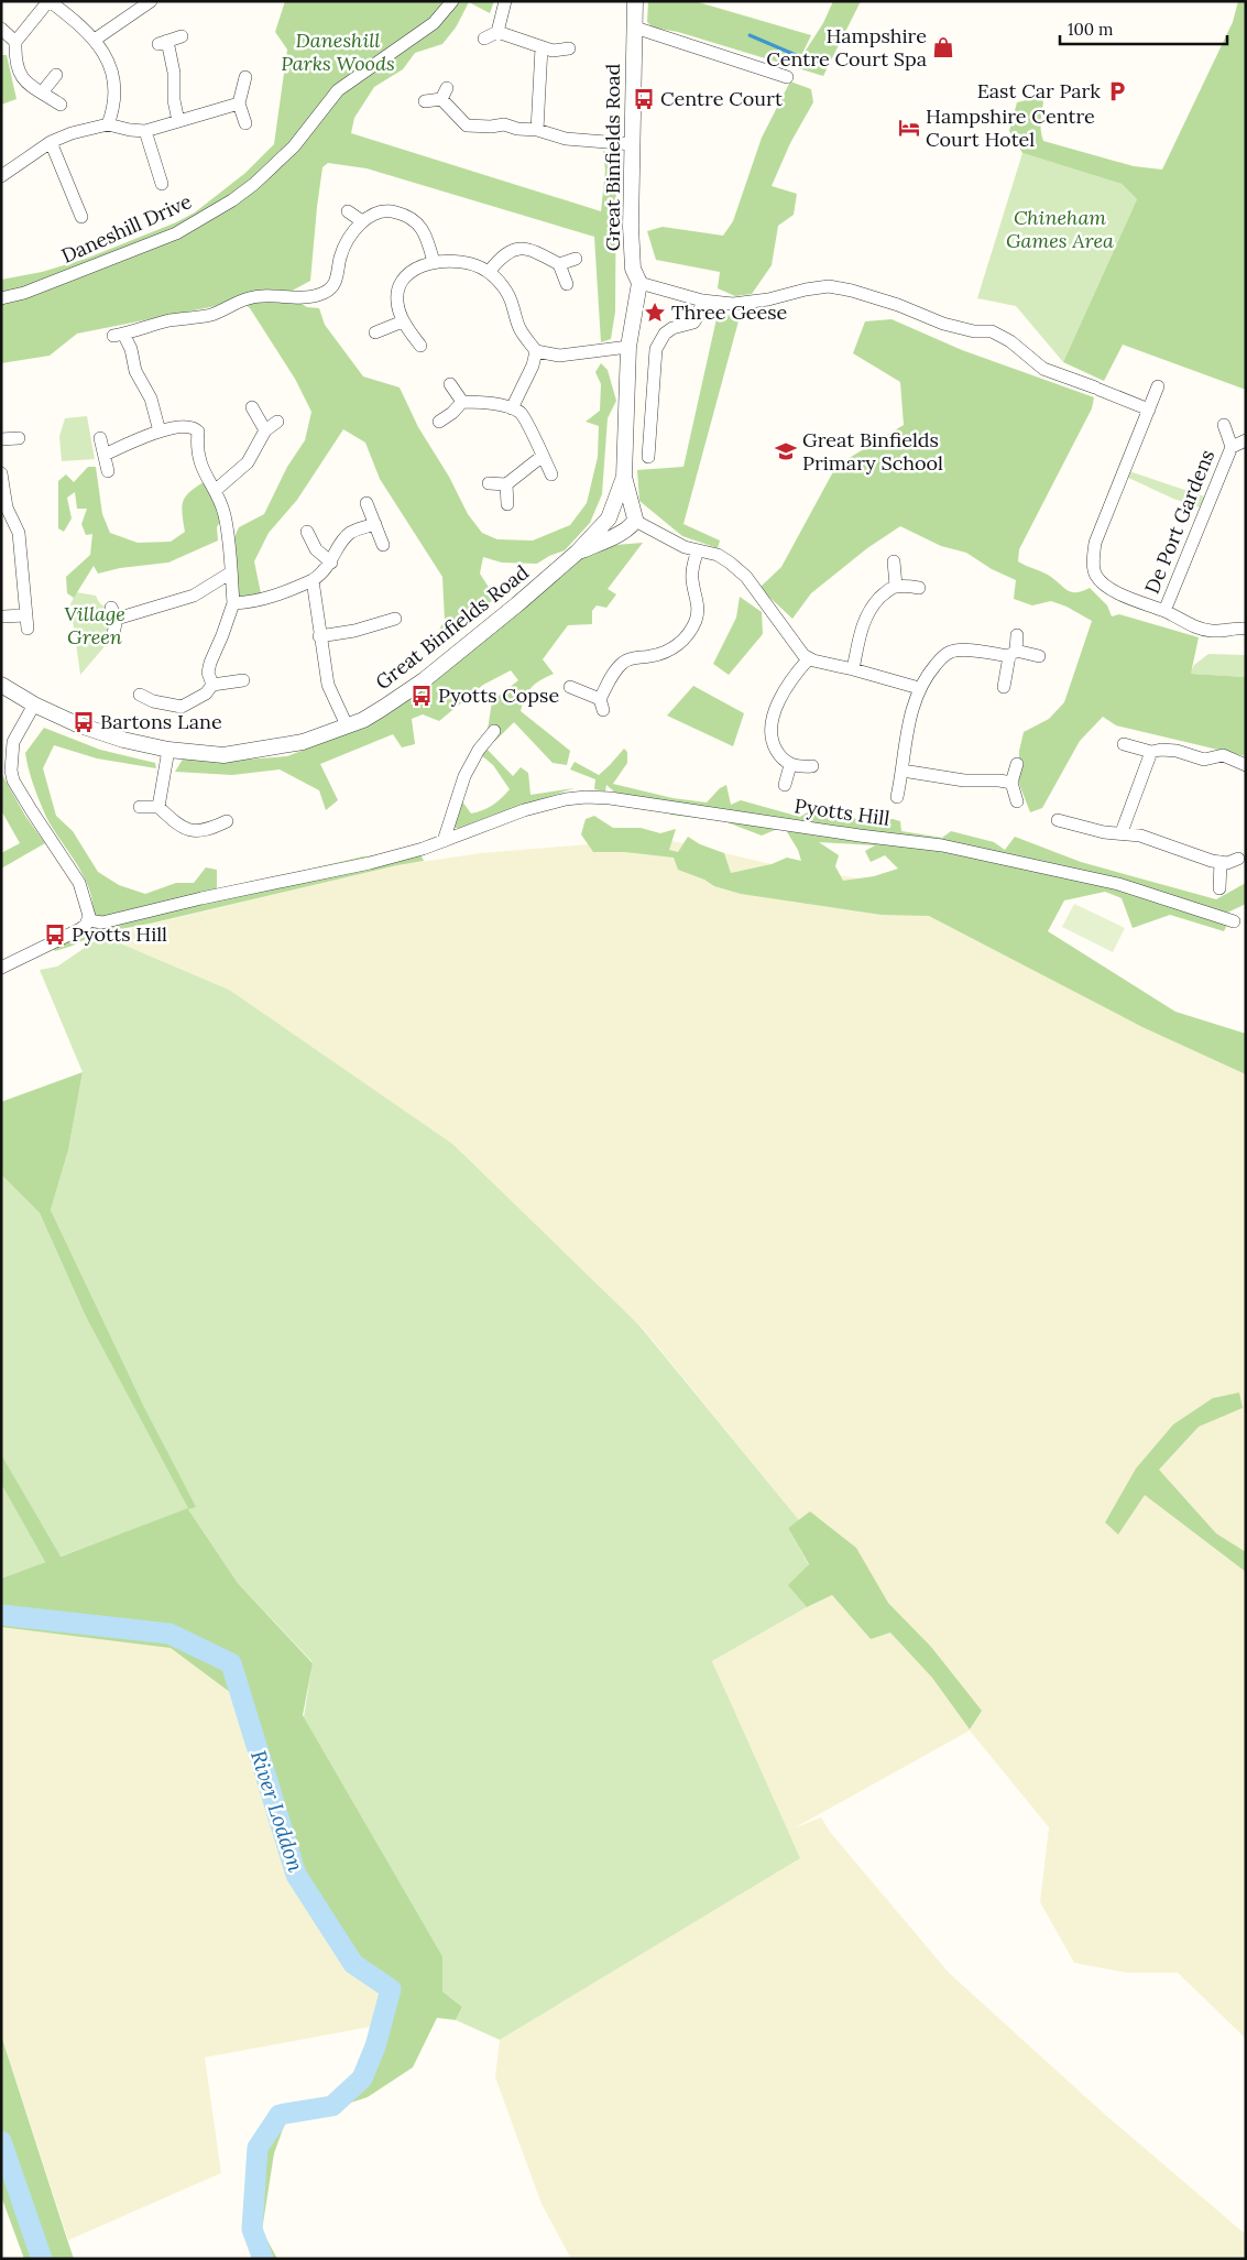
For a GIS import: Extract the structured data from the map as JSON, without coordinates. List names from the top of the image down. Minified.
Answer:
{"streets":{"street":["Great Binfields Road","Daneshill Drive","De Port Gardens","Pyotts Hill"]},"water":["River Loddon"],"parks":["Daneshill Parks Woods","Chineham Games Area","Village Green"],"places":{"shop":["Hampshire Centre Court Spa"],"parking":["East Car Park"],"bus stop":["Centre Court","Pyotts Copse","Bartons Lane","Pyotts Hill"],"hotel":["Hampshire Centre Court Hotel"],"place":["Three Geese"],"school or university":["Great Binfields Primary School"]},"scale_bar":"100 m"}
